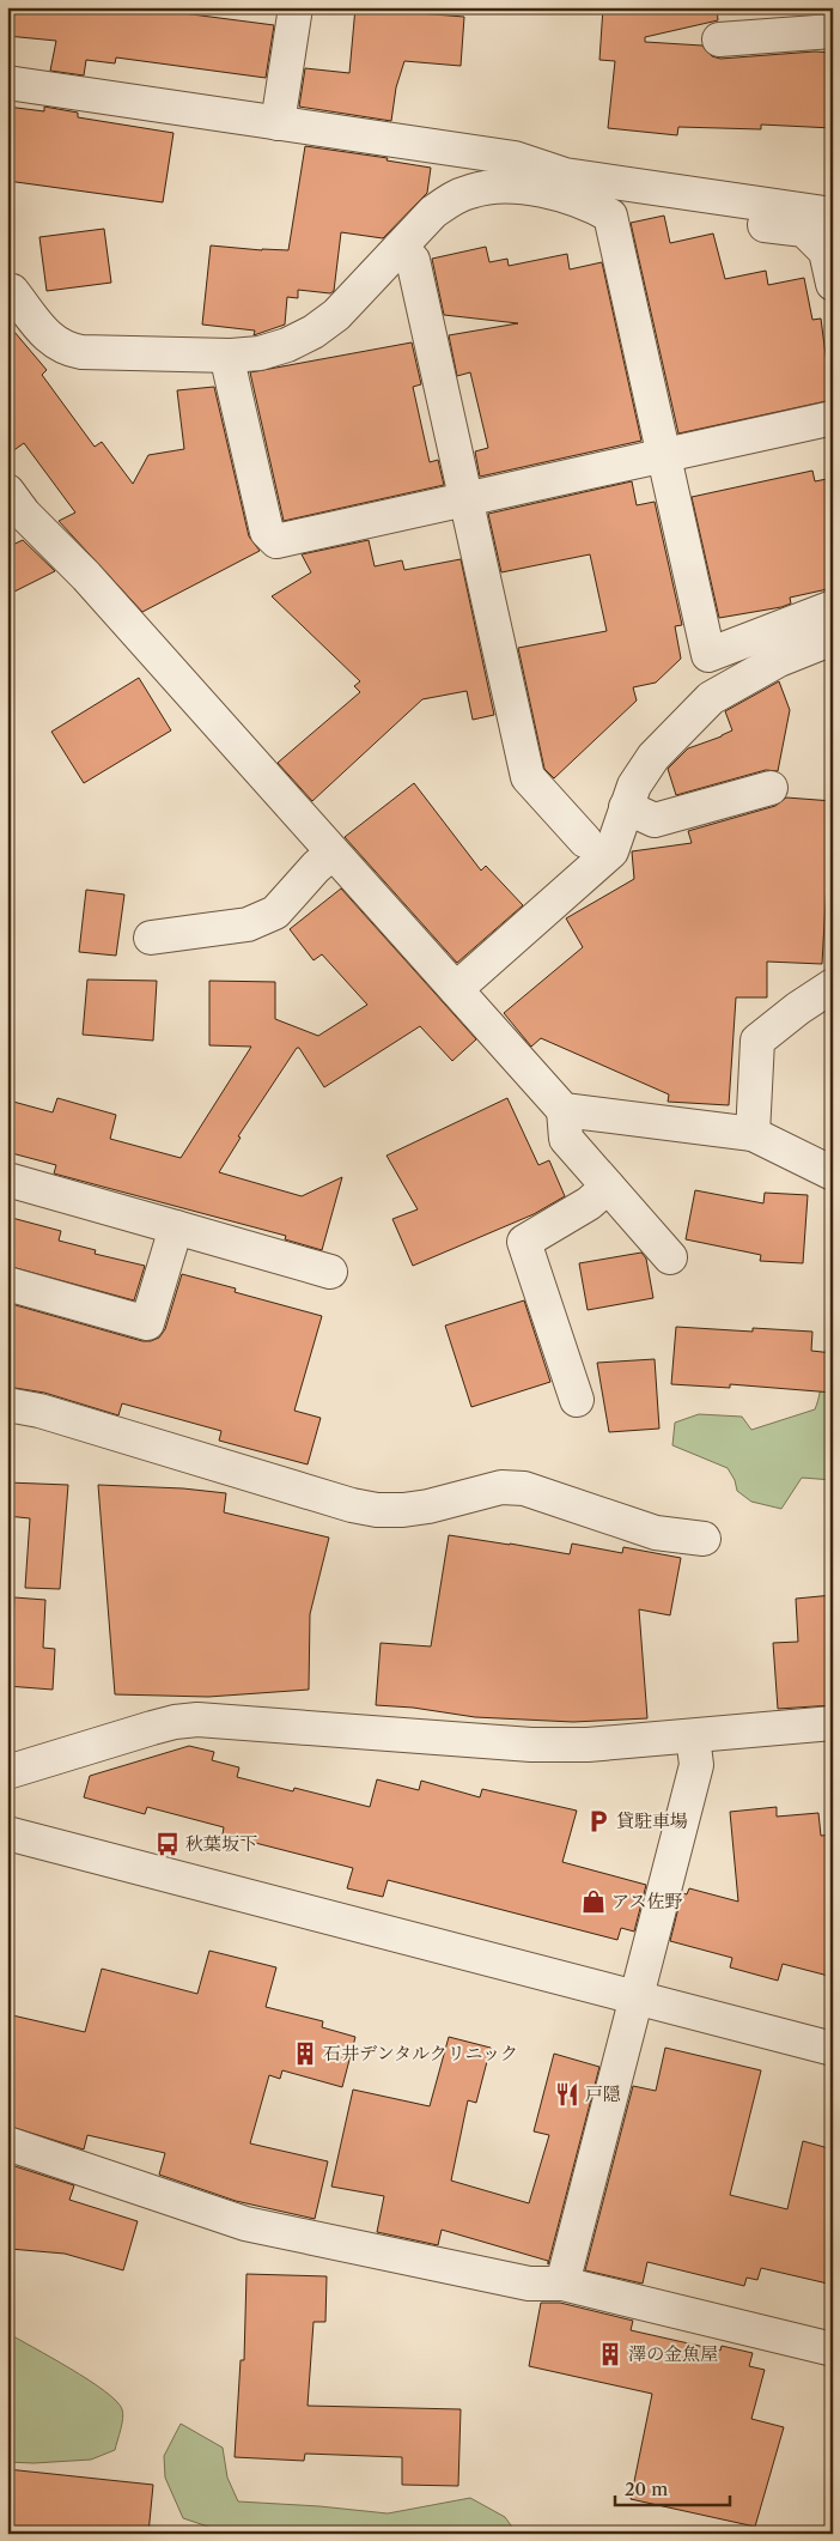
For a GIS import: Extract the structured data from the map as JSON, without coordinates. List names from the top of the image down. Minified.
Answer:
{"places":{"parking":["貸駐車場"],"bus stop":["秋葉坂下"],"shop":["アス佐野"],"building":["石井デンタルクリニック","澤の金魚屋"],"restaurant":["戸隠"]},"scale_bar":"20 m"}
